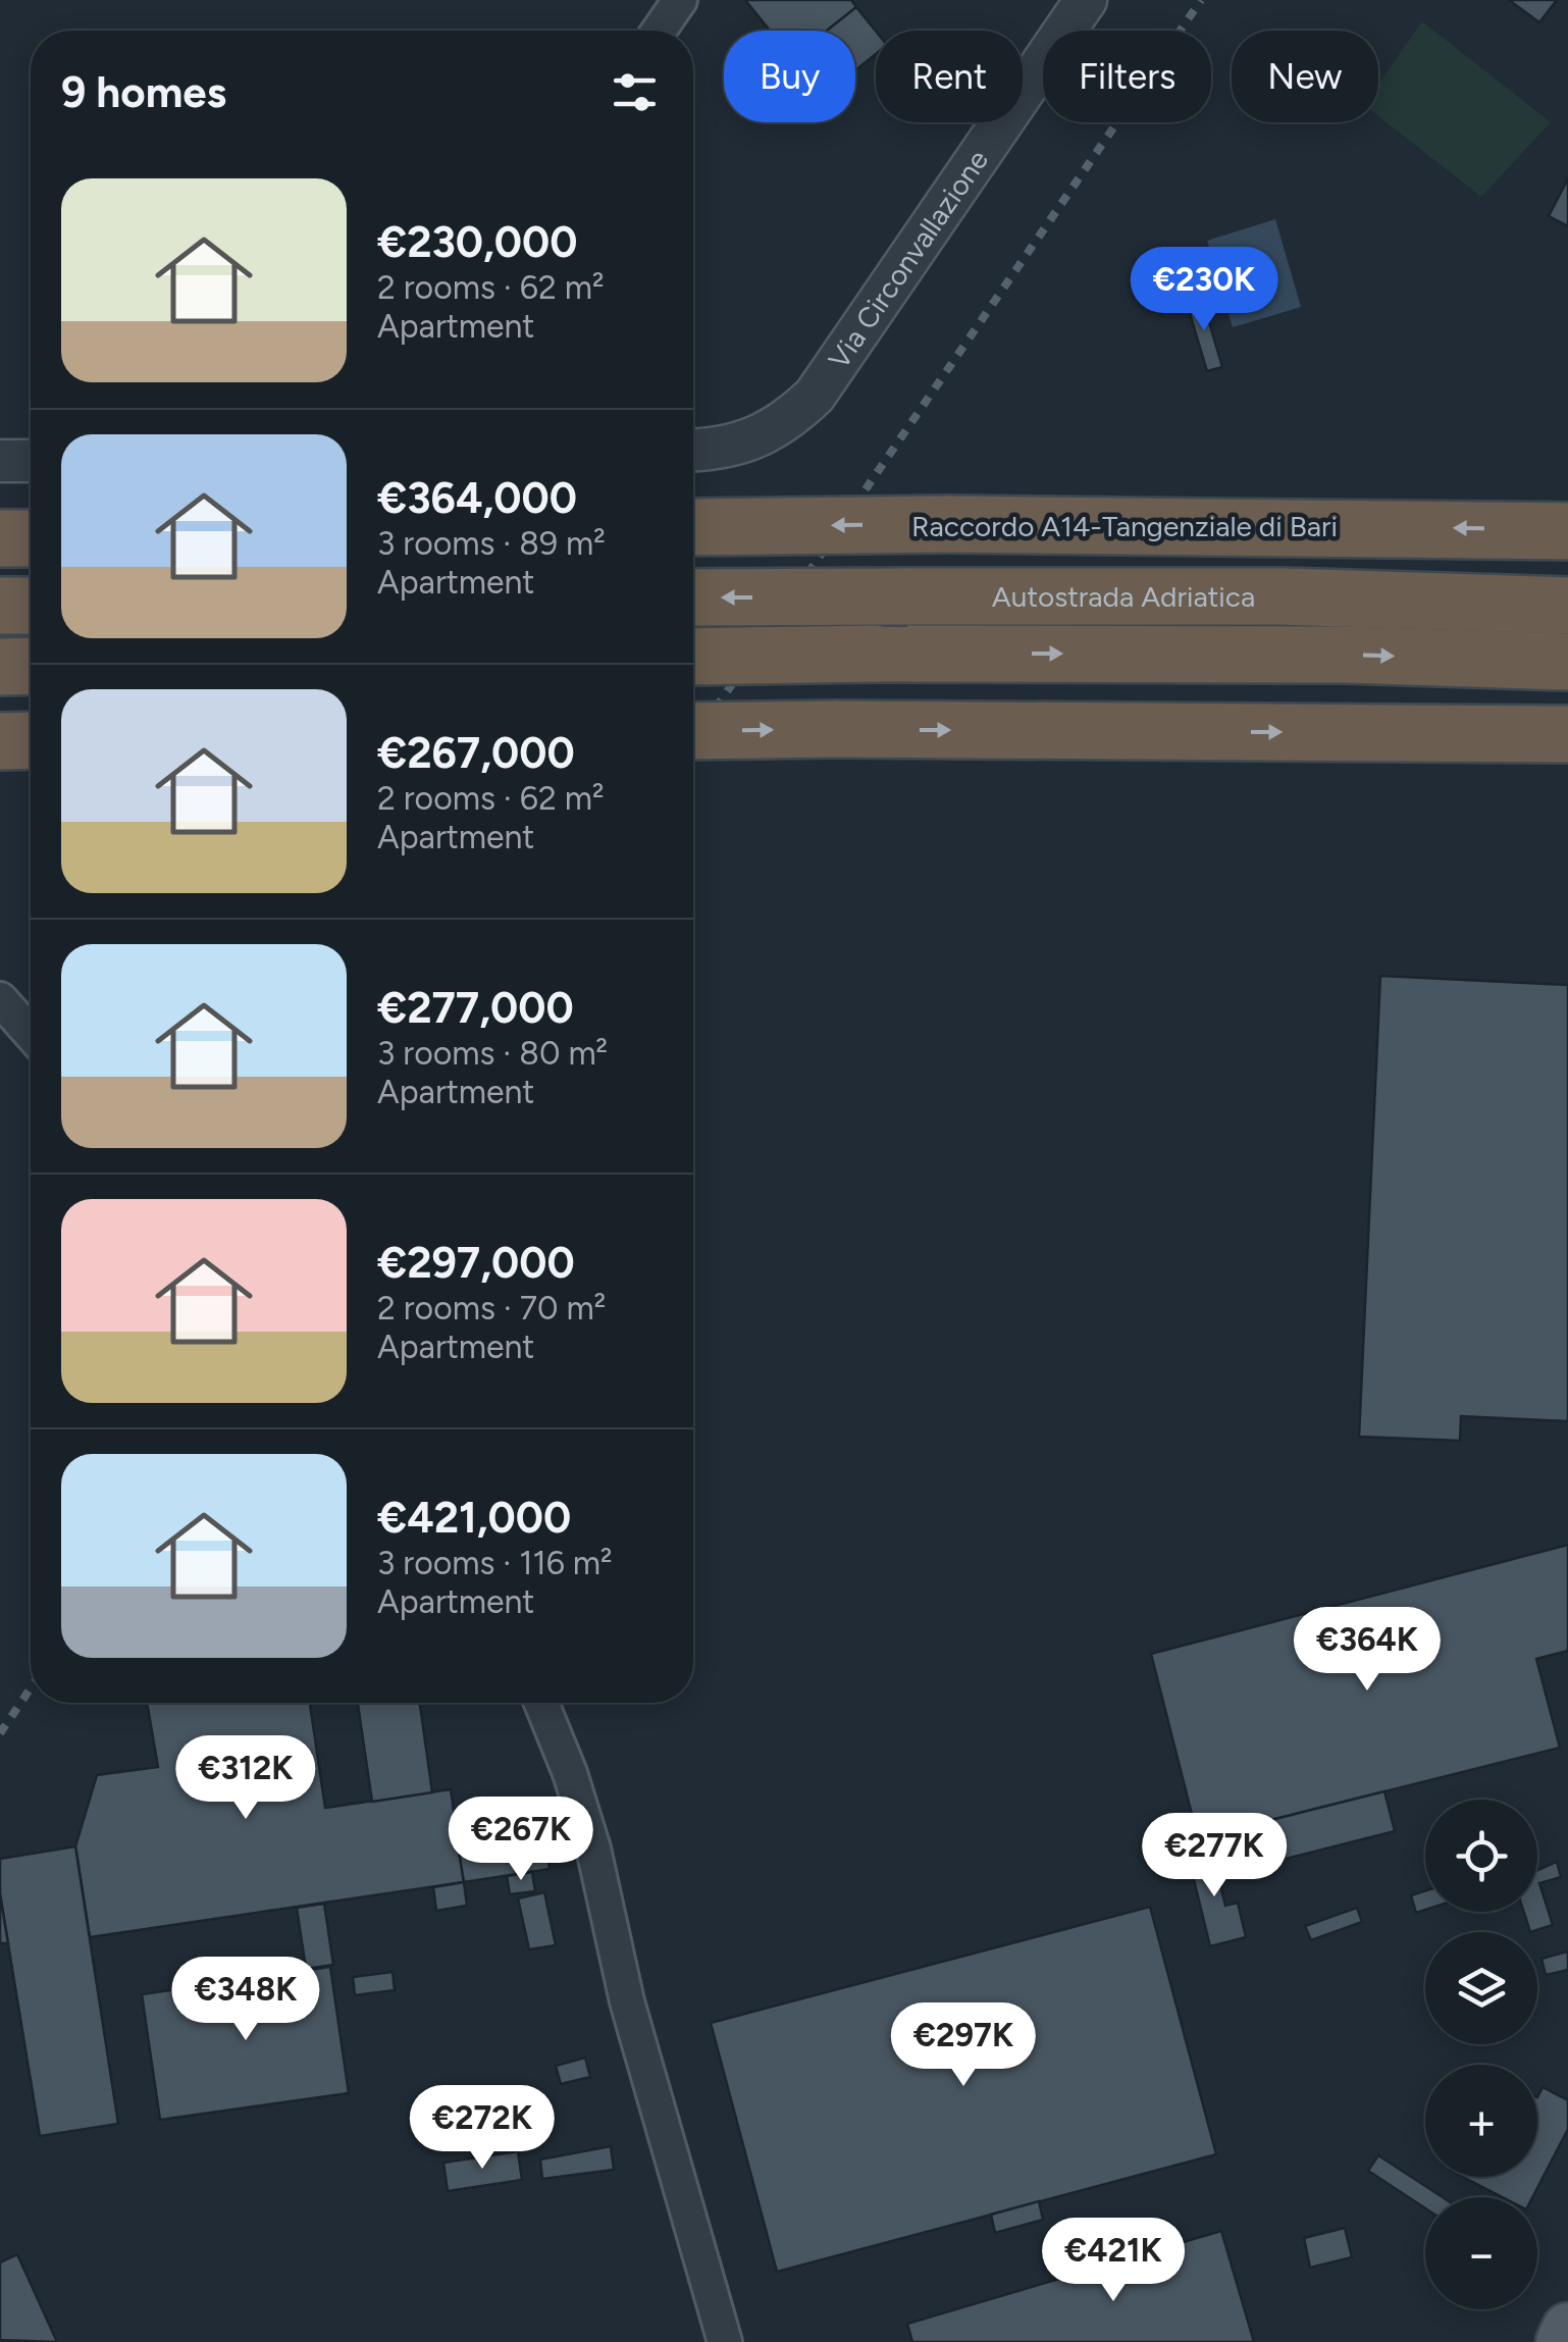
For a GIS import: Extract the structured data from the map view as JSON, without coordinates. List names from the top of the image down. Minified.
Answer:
{"streets":{"highway":["Raccordo A14-Tangenziale di Bari","Autostrada Adriatica"],"street":["Via Circonvallazione"]},"page":{"chip":["Buy","Rent","Filters","New"],"heading":"9 homes","list":[{"name":"€230,000","note":"2 rooms · 62 m² · Apartment"},{"name":"€364,000","note":"3 rooms · 89 m² · Apartment"},{"name":"€267,000","note":"2 rooms · 62 m² · Apartment"},{"name":"€277,000","note":"3 rooms · 80 m² · Apartment"},{"name":"€297,000","note":"2 rooms · 70 m² · Apartment"},{"name":"€421,000","note":"3 rooms · 116 m² · Apartment"}],"price":["€230K","€364K","€312K","€267K","€277K","€348K","€297K","€272K","€421K"],"map_buttons":["+","−"]}}
